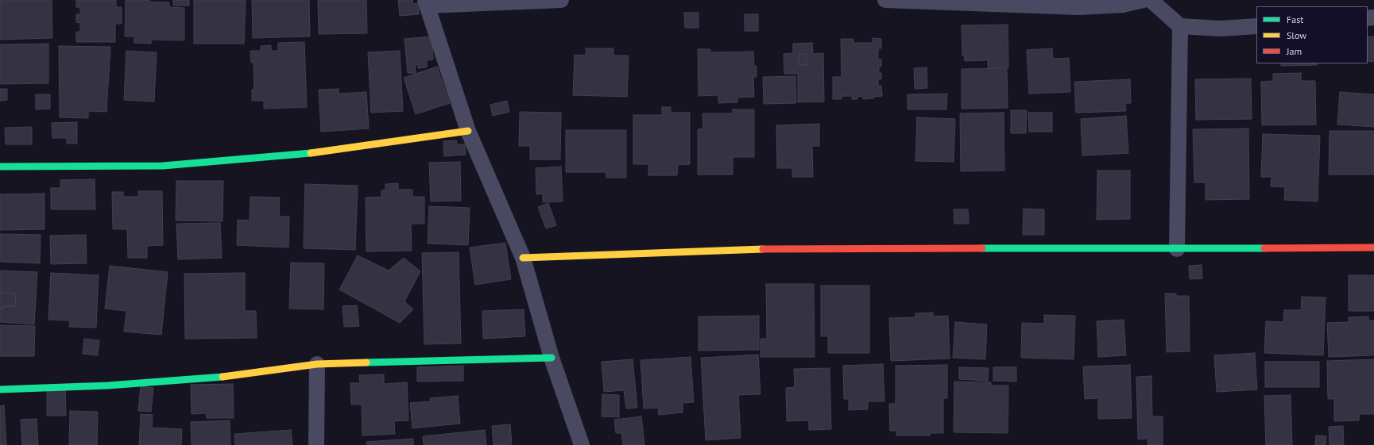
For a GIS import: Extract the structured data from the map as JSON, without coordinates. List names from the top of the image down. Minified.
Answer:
{"legend":["Fast","Slow","Jam"]}
